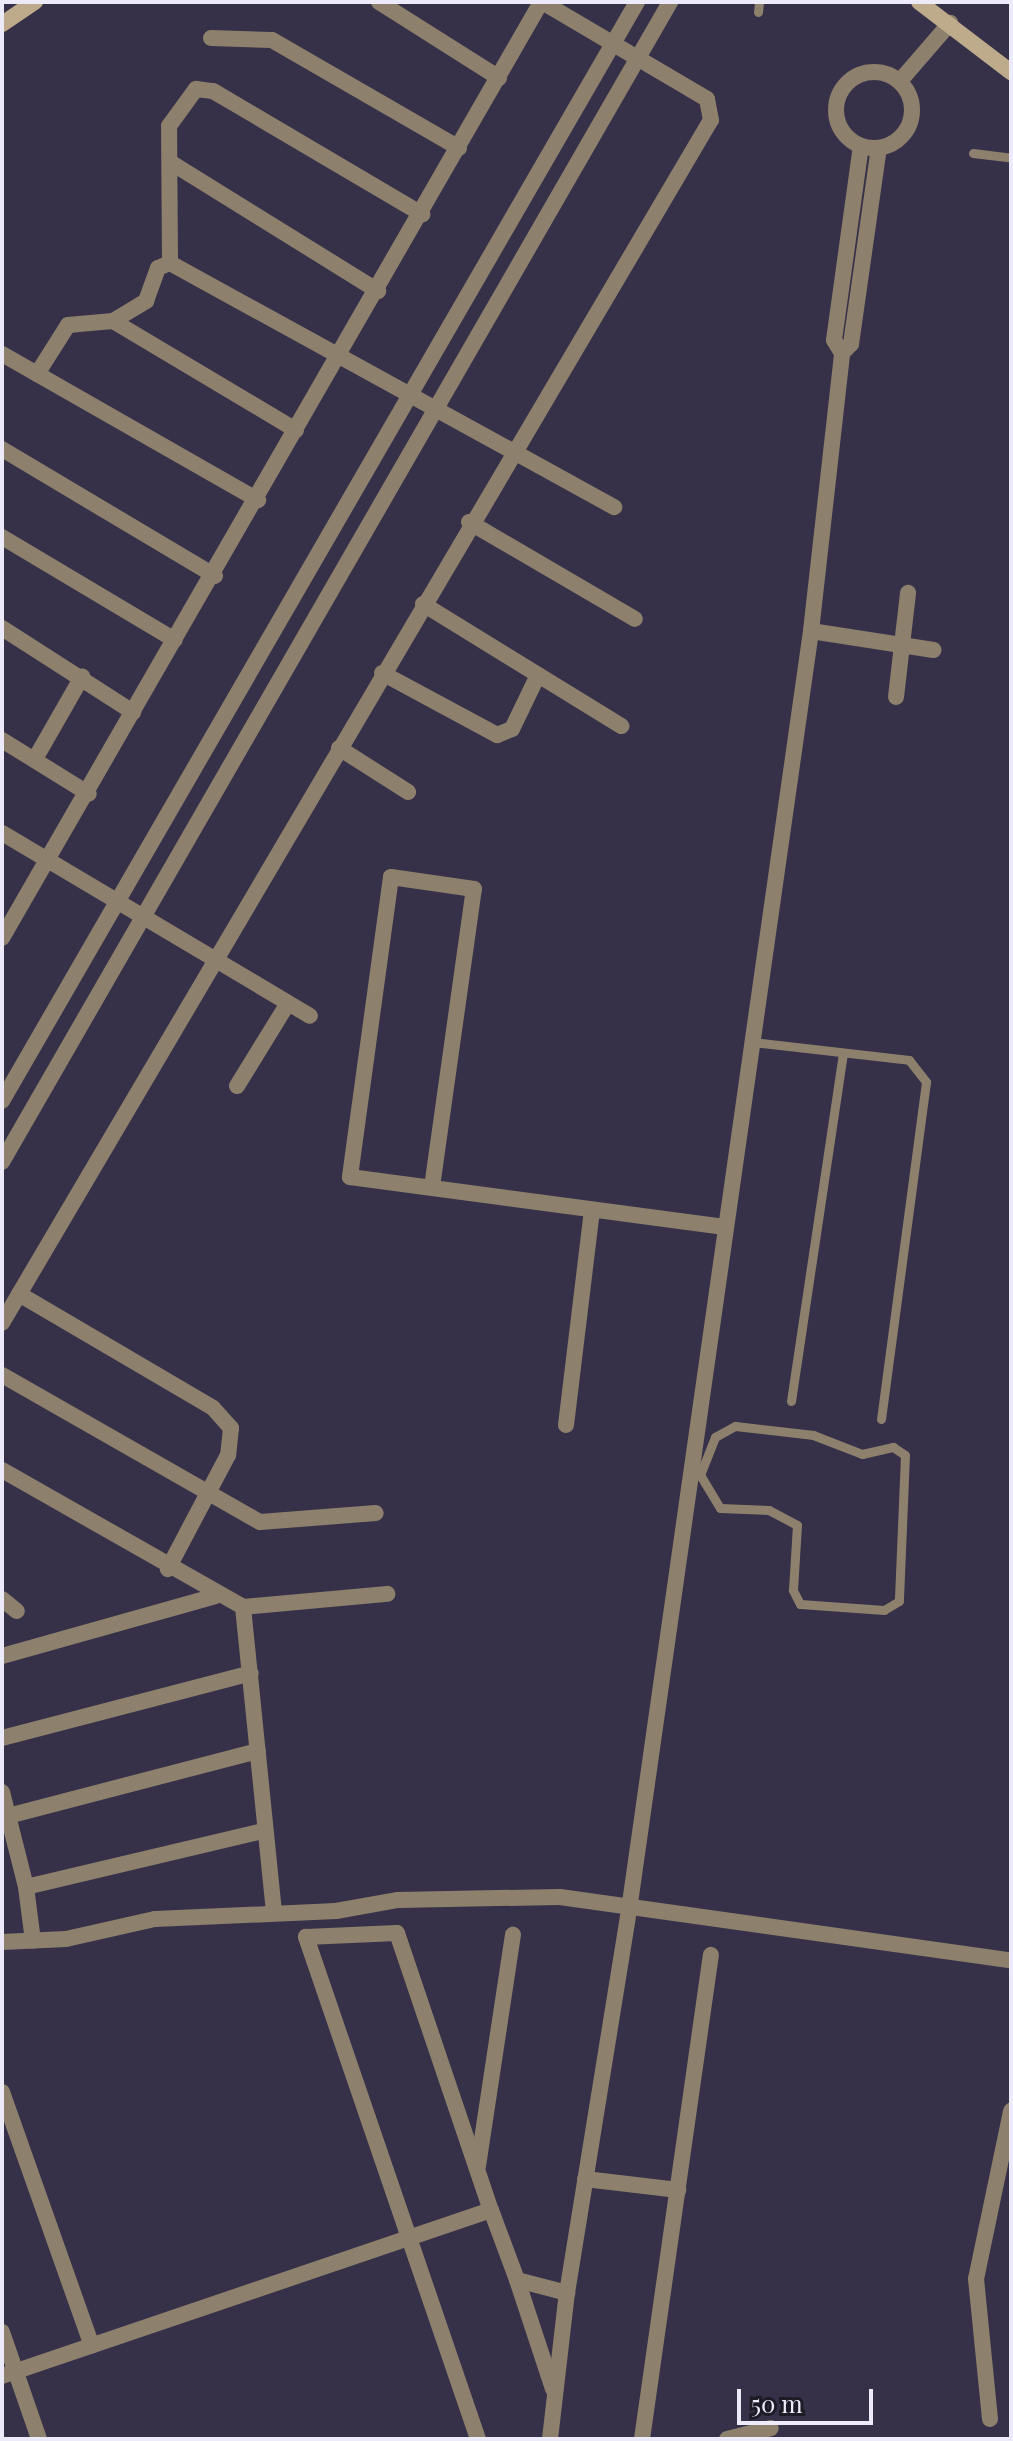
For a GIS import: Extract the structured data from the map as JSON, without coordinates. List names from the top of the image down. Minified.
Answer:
{"scale_bar":"50 m"}
